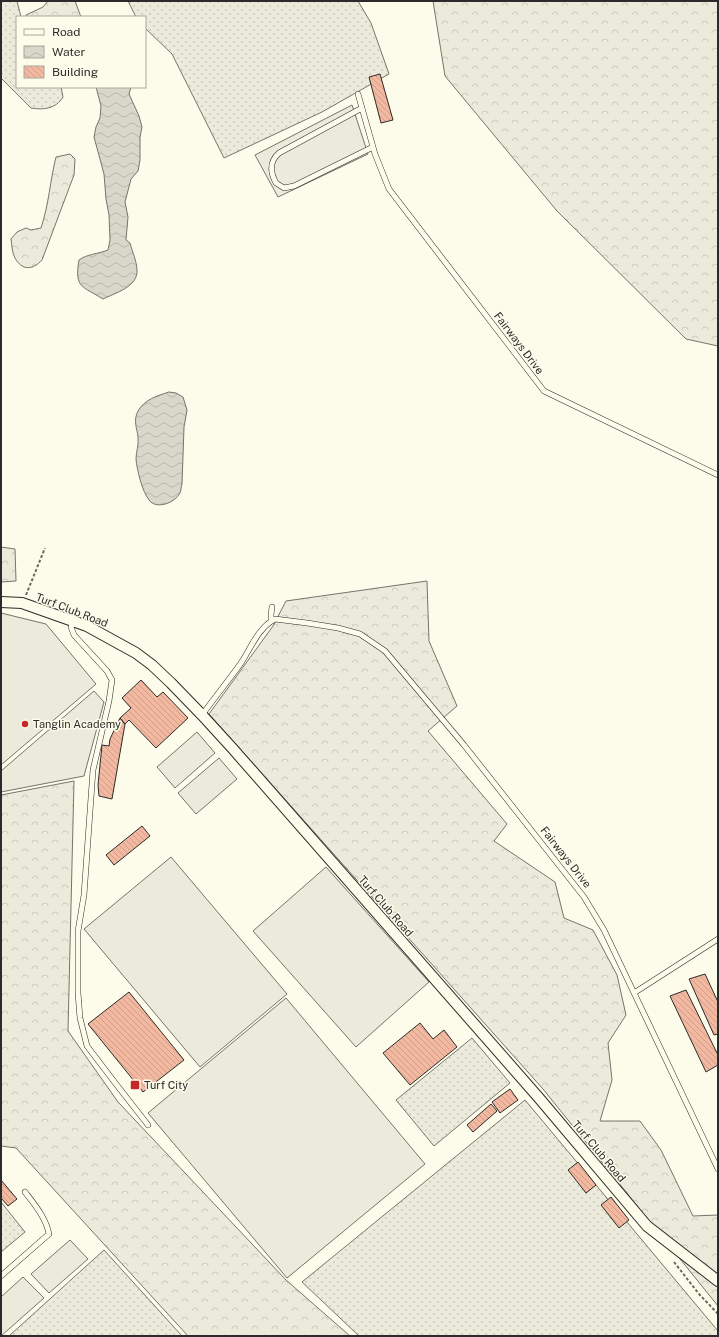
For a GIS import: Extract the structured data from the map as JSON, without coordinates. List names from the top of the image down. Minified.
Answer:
{"streets":{"street":["Turf Club Road"],"lane":["Fairways Drive"]},"places":{"other":["Tanglin Academy"],"transit":["Turf City"]},"legend":["Road","Water","Building"]}
